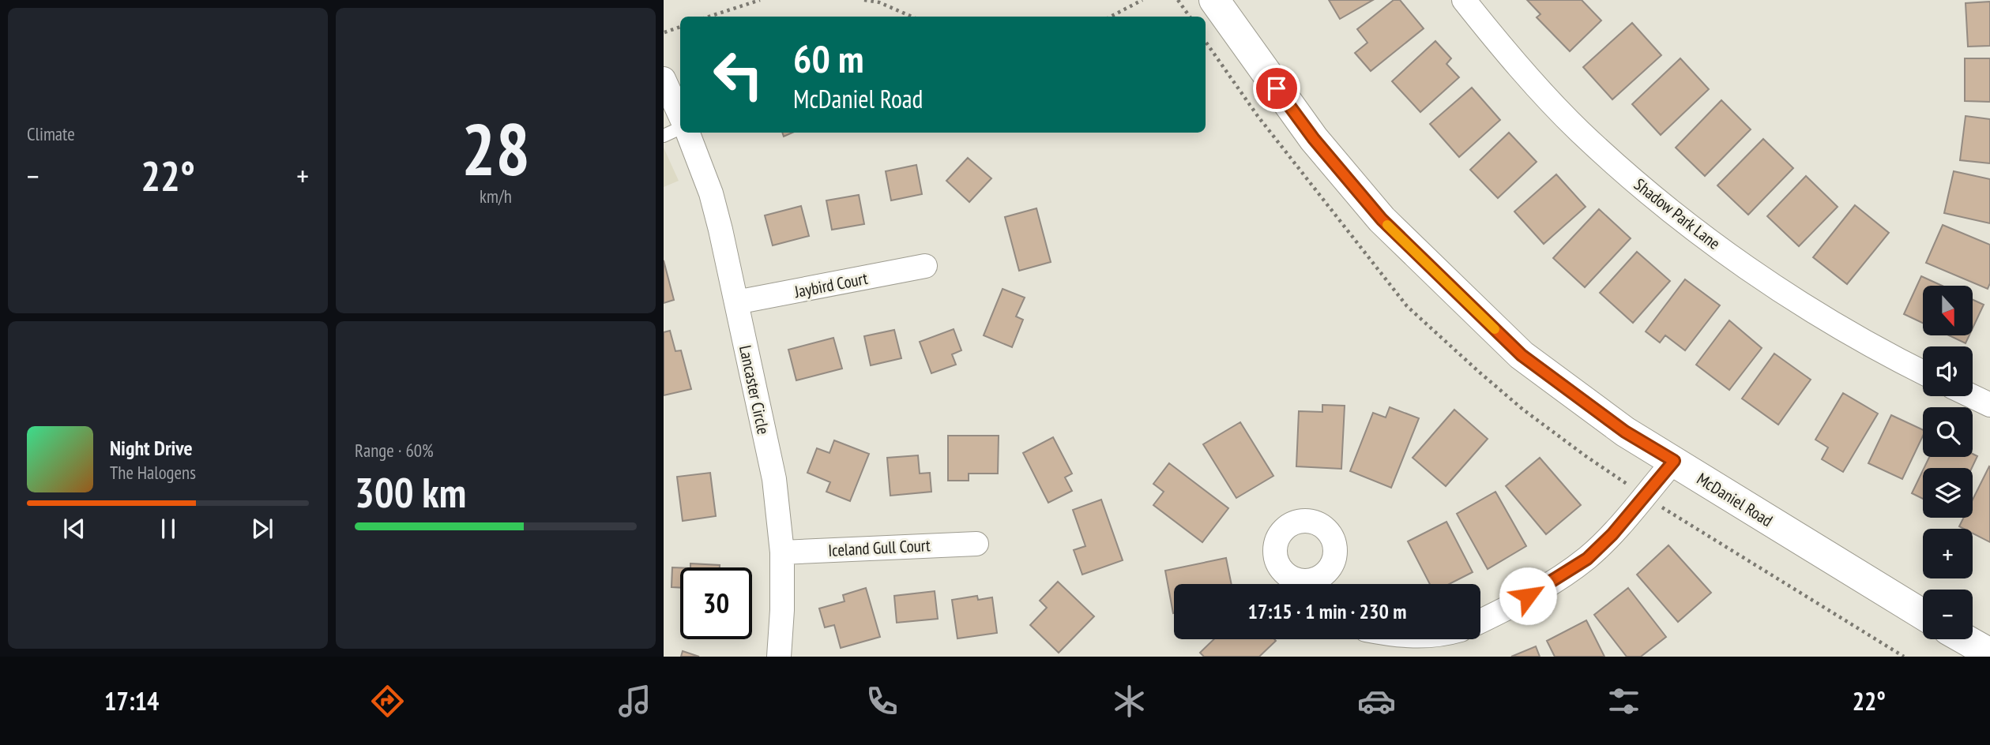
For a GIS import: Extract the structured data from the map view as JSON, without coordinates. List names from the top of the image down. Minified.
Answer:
{"streets":{"main road":["McDaniel Road"],"street":["Shadow Park Lane","Jaybird Court","Lancaster Circle","Iceland Gull Court"]},"crossings":[["Jaybird Court","Lancaster Circle"],["Lancaster Circle","Iceland Gull Court"]],"north":"bottom","page":{"tile":["Climate",["28","km/h"],["Range · 60%","300 km"]],"turn":["60 m","McDaniel Road"],"heat":["−","22°","+"],"map_buttons":["+","−"],"song":["Night Drive","The Halogens"],"limit":"30","trip":"17:15 · 1 min · 230 m","tabs":["17:14","22°"]}}
